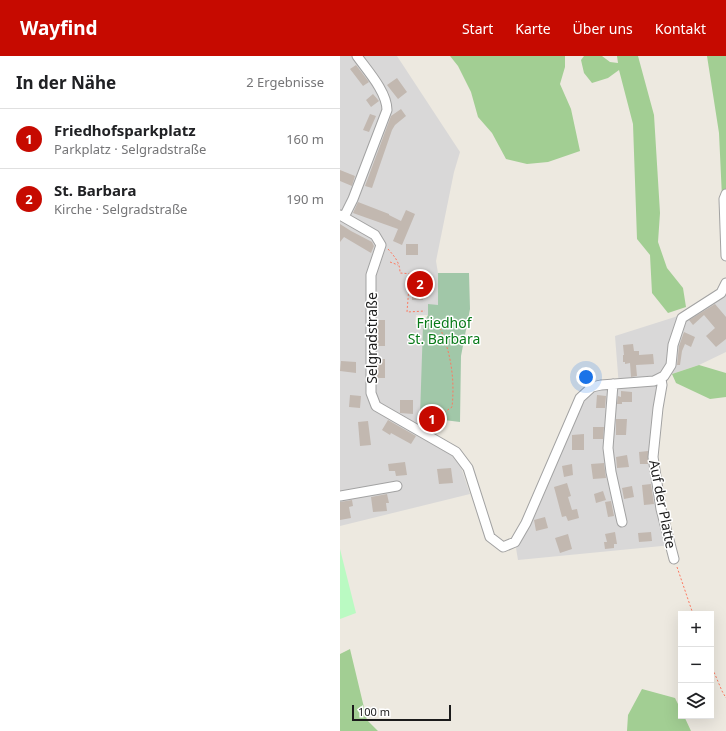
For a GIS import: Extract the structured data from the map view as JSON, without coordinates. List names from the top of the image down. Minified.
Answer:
{"streets":{"street":["Selgradstraße","Auf der Platte"]},"parks":["Friedhof St. Barbara"],"scale_bar":"100 m","page":{"header":"Wayfind","nav":["Start","Karte","Über uns","Kontakt"],"heading":["In der Nähe","2 Ergebnisse"],"list":[{"mark":"1","name":"Friedhofsparkplatz","note":"Parkplatz · Selgradstraße","value":"160 m"},{"mark":"2","name":"St. Barbara","note":"Kirche · Selgradstraße","value":"190 m"}],"pins":["2","1"],"map_buttons":["+","−"],"scale":"100 m"}}
